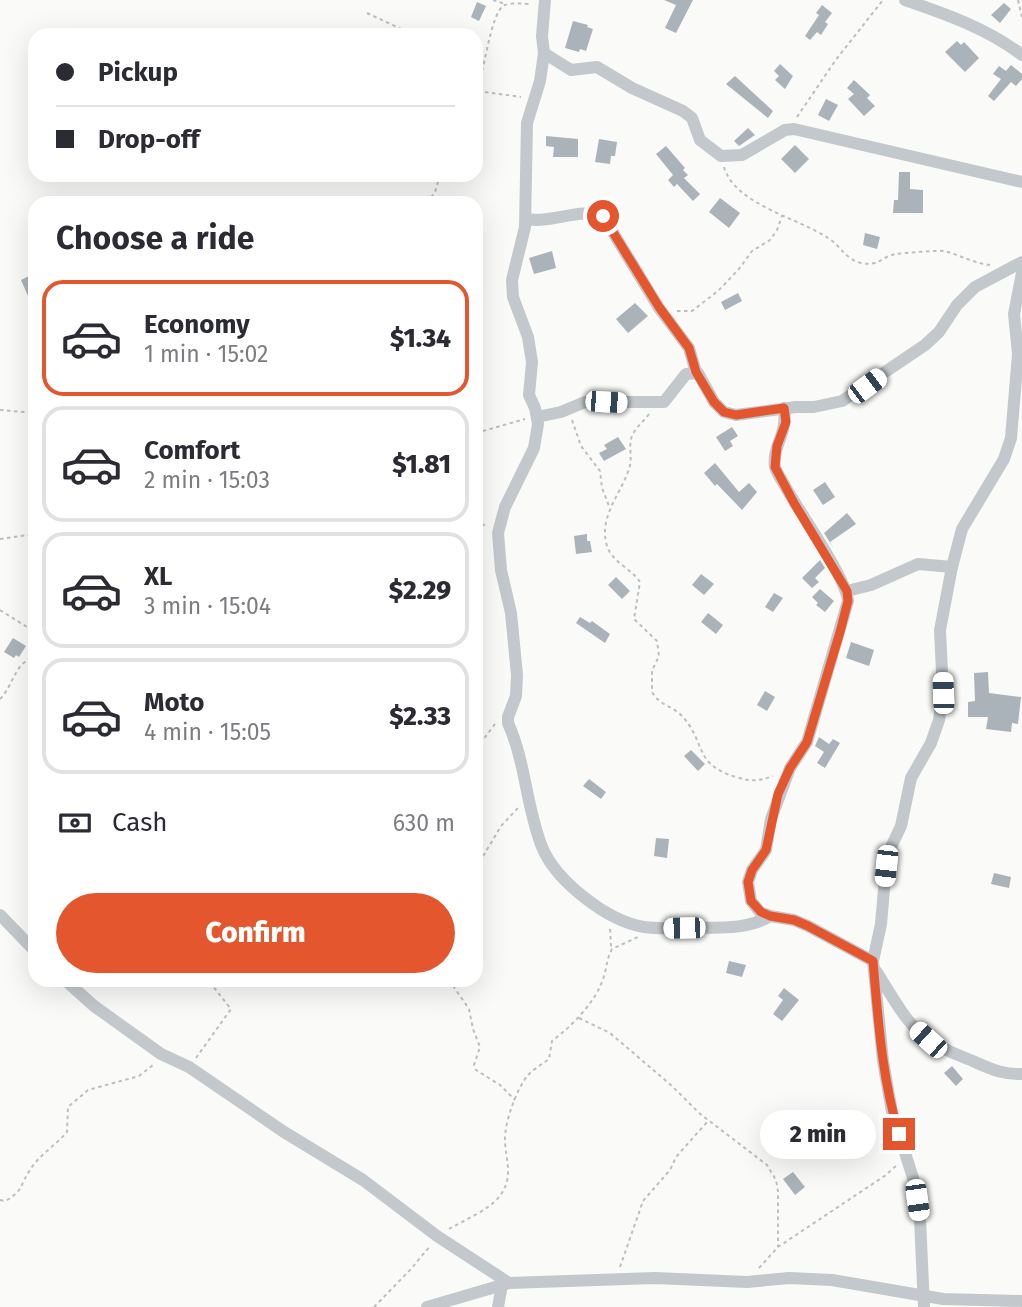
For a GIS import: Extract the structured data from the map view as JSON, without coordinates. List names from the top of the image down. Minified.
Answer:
{"page":{"banner":["Pickup","Drop-off"],"heading":"Choose a ride","list":[{"name":"Economy","note":"1 min · 15:02","value":"$1.34"},{"name":"Comfort","note":"2 min · 15:03","value":"$1.81"},{"name":"XL","note":"3 min · 15:04","value":"$2.29"},{"name":"Moto","note":"4 min · 15:05","value":"$2.33"}],"pay":["Cash","630 m"],"buttons":"Confirm","bubble":"2 min"}}
